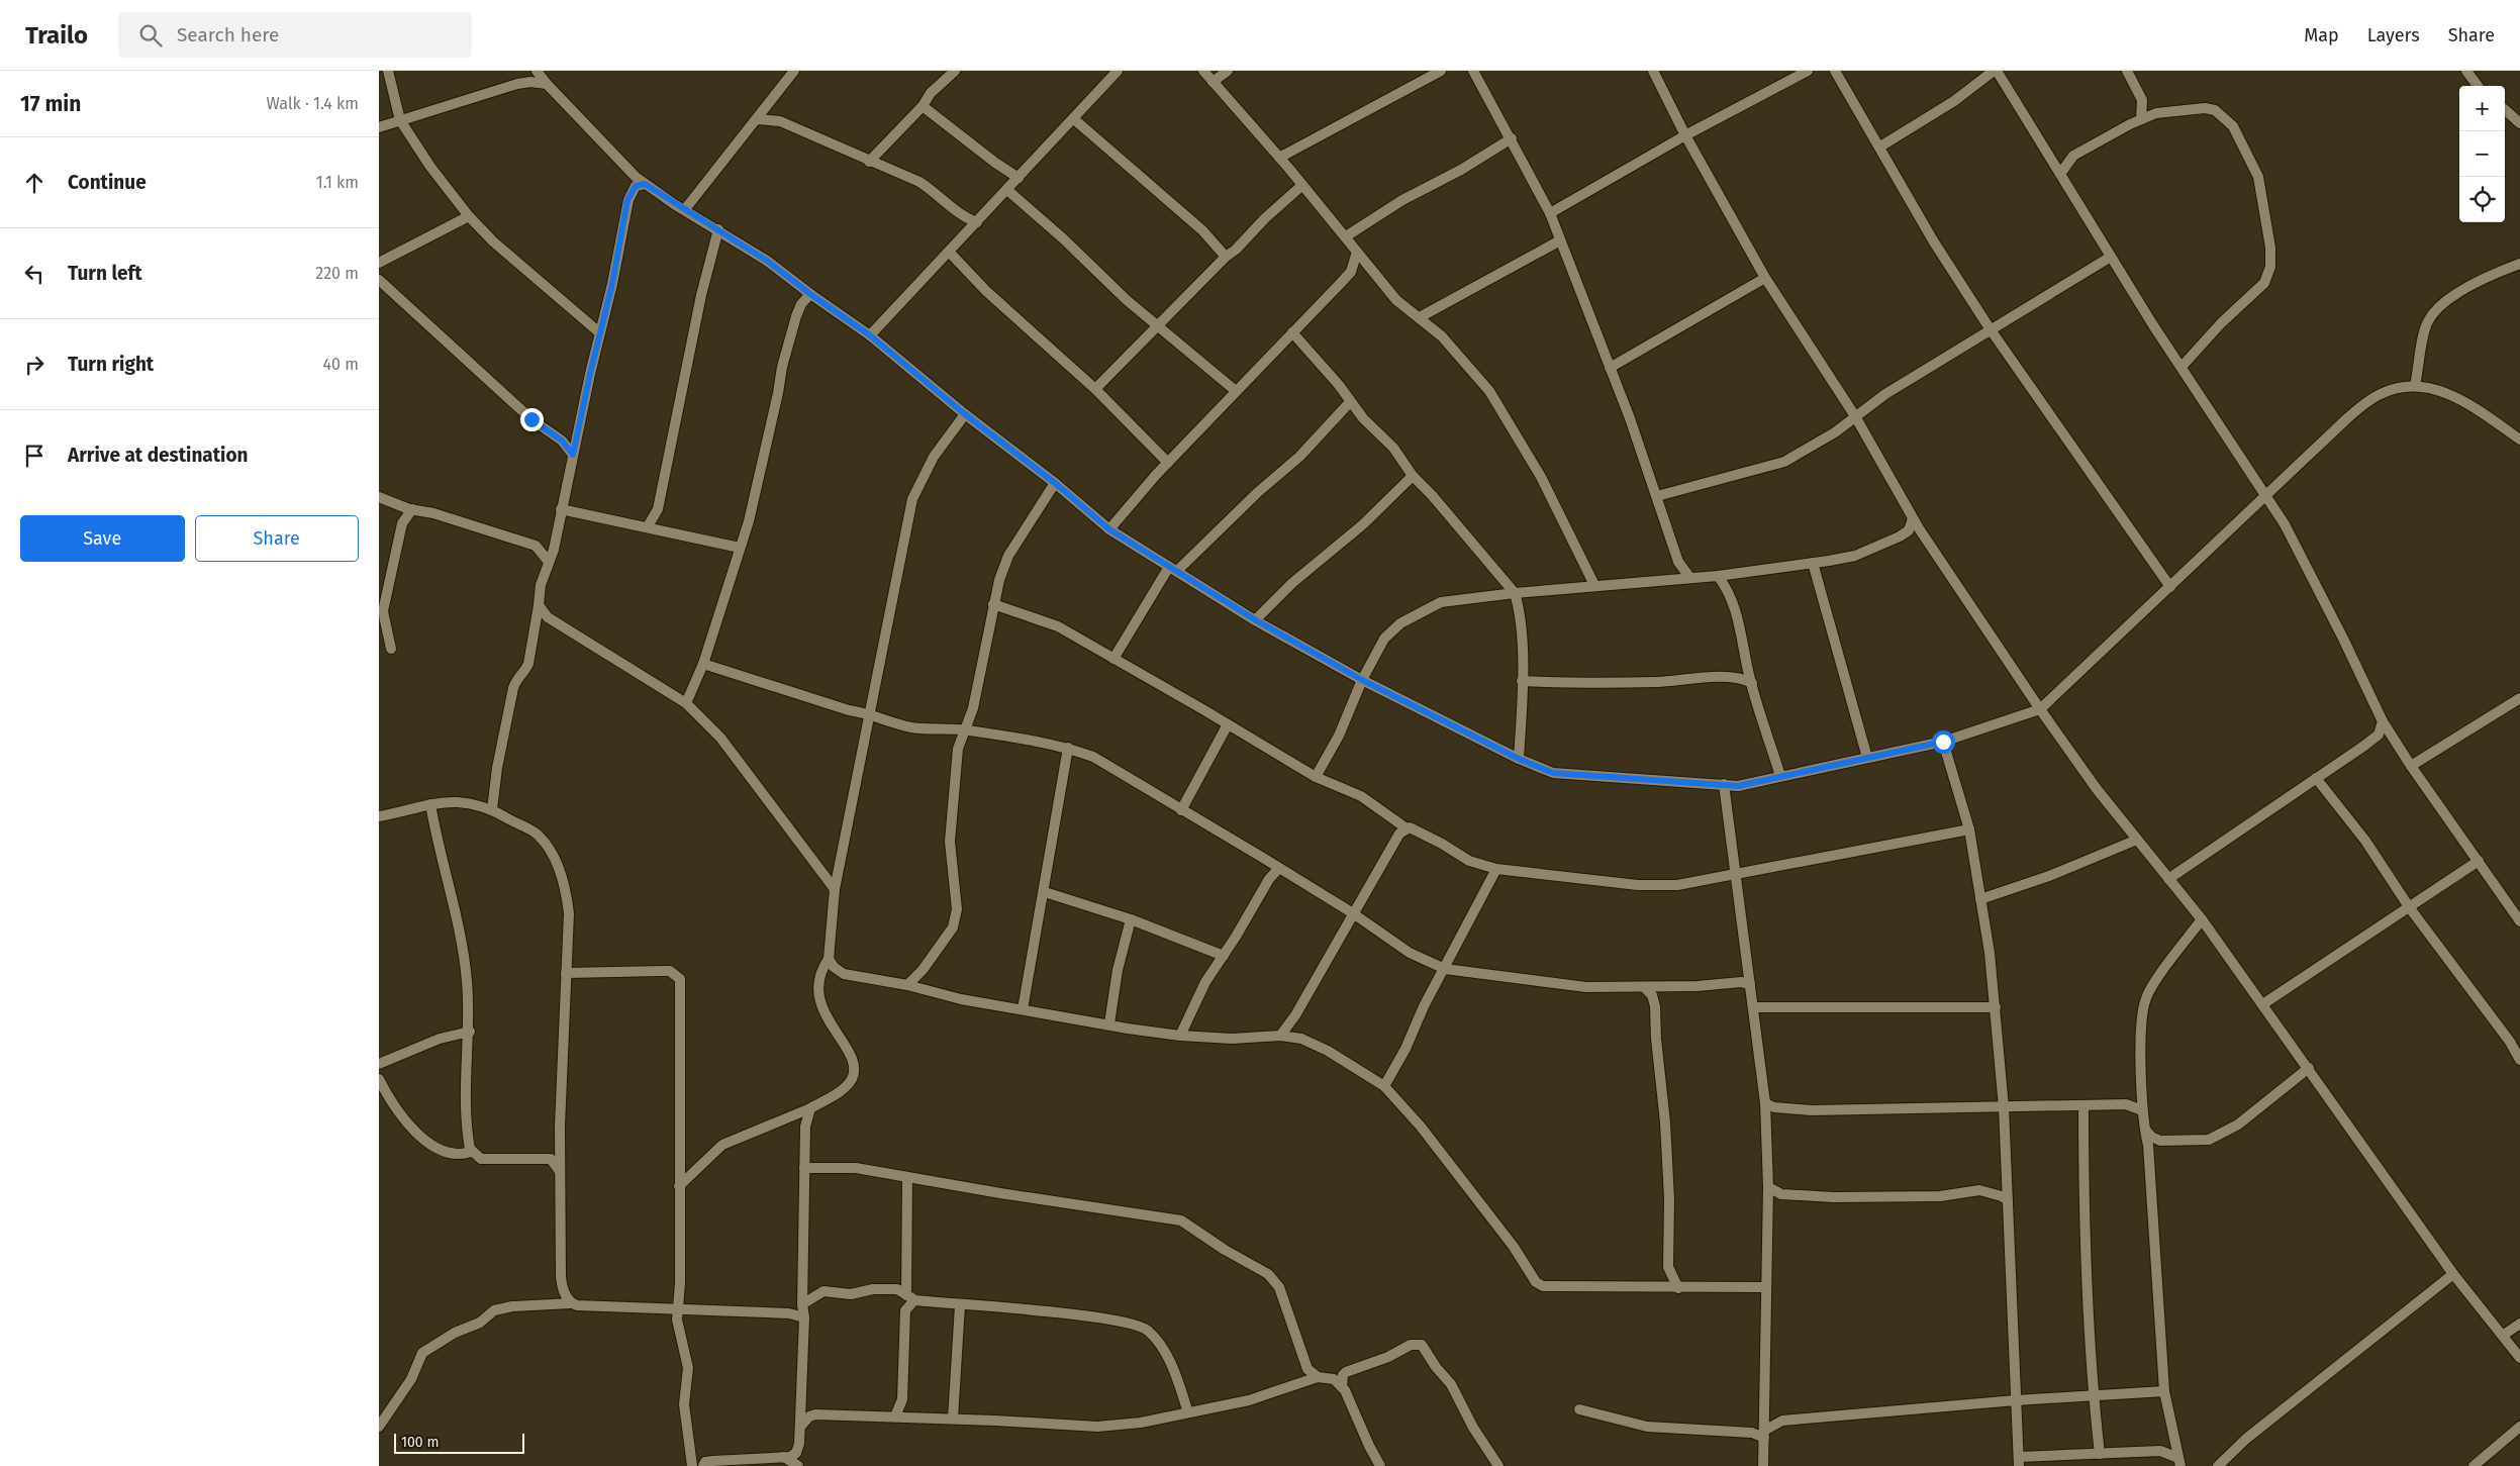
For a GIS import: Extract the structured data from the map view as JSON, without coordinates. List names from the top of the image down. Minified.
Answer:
{"scale_bar":"100 m","page":{"header":"Trailo","search":"Search here","nav":["Map","Layers","Share"],"heading":["17 min","Walk · 1.4 km"],"map_buttons":["+","−"],"list":[["Continue","1.1 km"],["Turn left","220 m"],["Turn right","40 m"],"Arrive at destination"],"buttons":["Save","Share"],"scale":"100 m"}}
